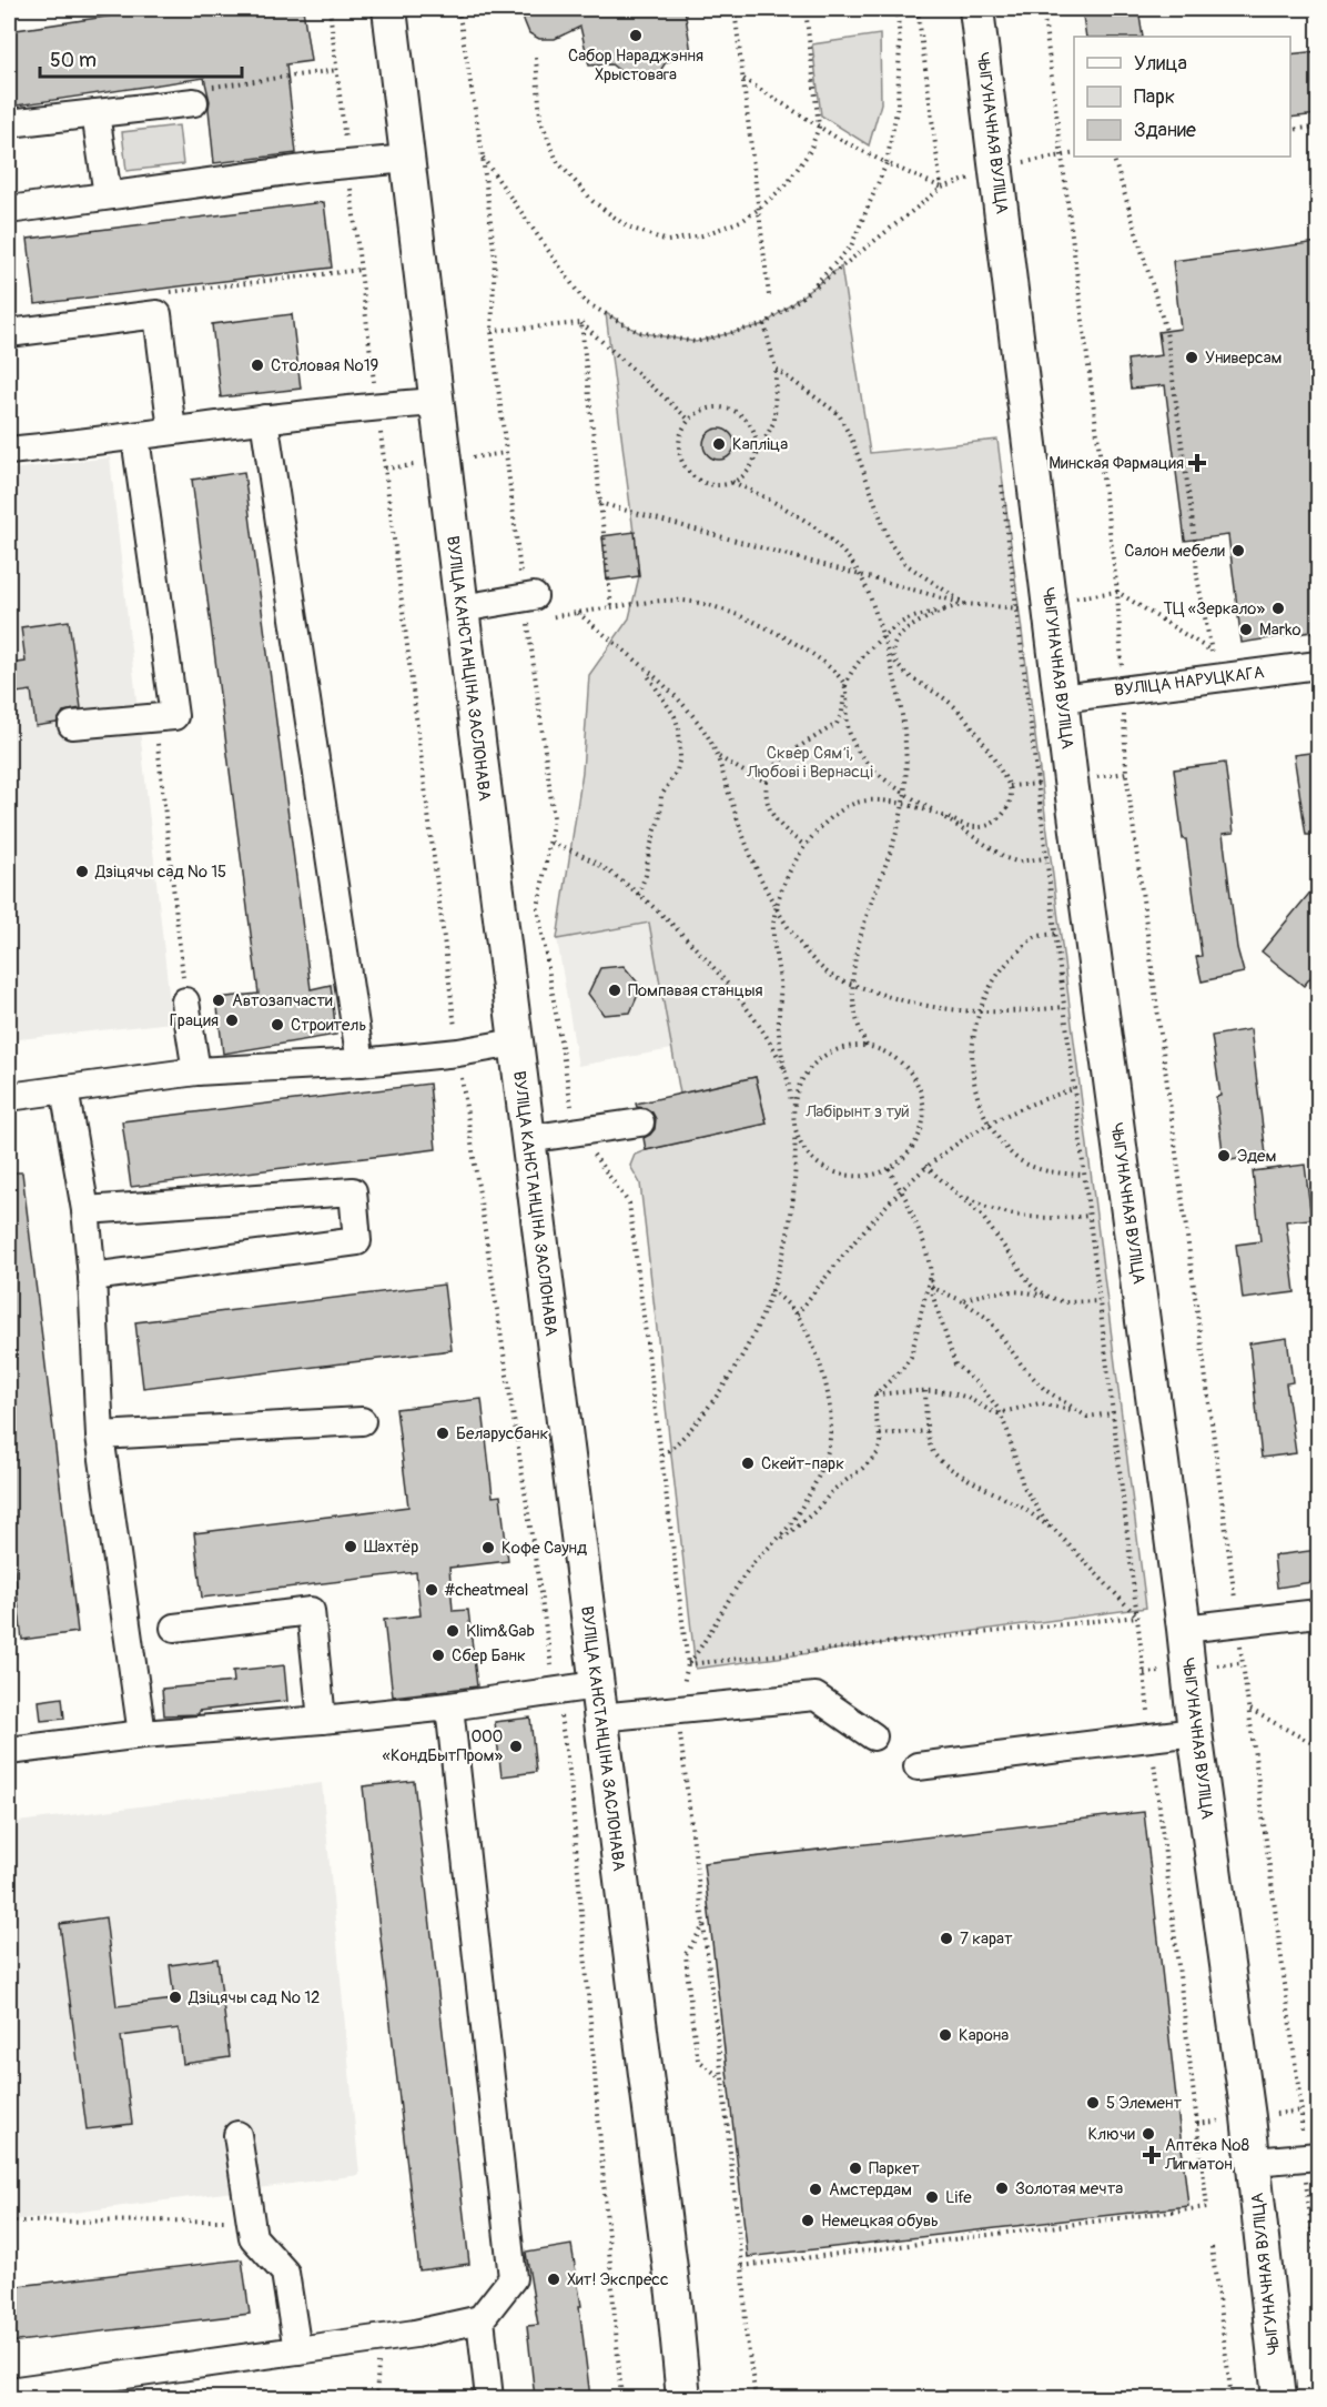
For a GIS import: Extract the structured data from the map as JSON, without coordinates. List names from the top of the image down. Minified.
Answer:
{"streets":{"main road":["ЧЫГУНАЧНАЯ ВУЛІЦА","ВУЛІЦА КАНСТАНЦІНА ЗАСЛОНАВА"],"street":["ВУЛІЦА НАРУЦКАГА"]},"crossings":[["ЧЫГУНАЧНАЯ ВУЛІЦА","ВУЛІЦА НАРУЦКАГА"]],"parks":["Сквер Сямʼі, Любові і Вернасці","Лабірынт з туй"],"places":{"other":["Сабор Нараджэння Хрыстовага","Универсам","Столовая №19","Капліца","Салон мебели","ТЦ «Зеркало»","Marko","Дзіцячы сад № 15","Помпавая станцыя","Автозапчасти","Грация","Строитель","Эдем","Беларусбанк","Скейт-парк","Шахтёр","Кофе Саунд","#cheatmeal","Klim&Gab","Сбер Банк","ООО «КондБытПром»","7 карат","Дзіцячы сад № 12","Карона","5 Элемент","Ключи","Паркет","Золотая мечта","Амстердам","Life","Немецкая обувь","Хит! Экспресс"],"health":["Минская Фармация","Аптека №8 Лигматон"]},"legend":["Улица","Парк","Здание"],"scale_bar":"50 m"}
